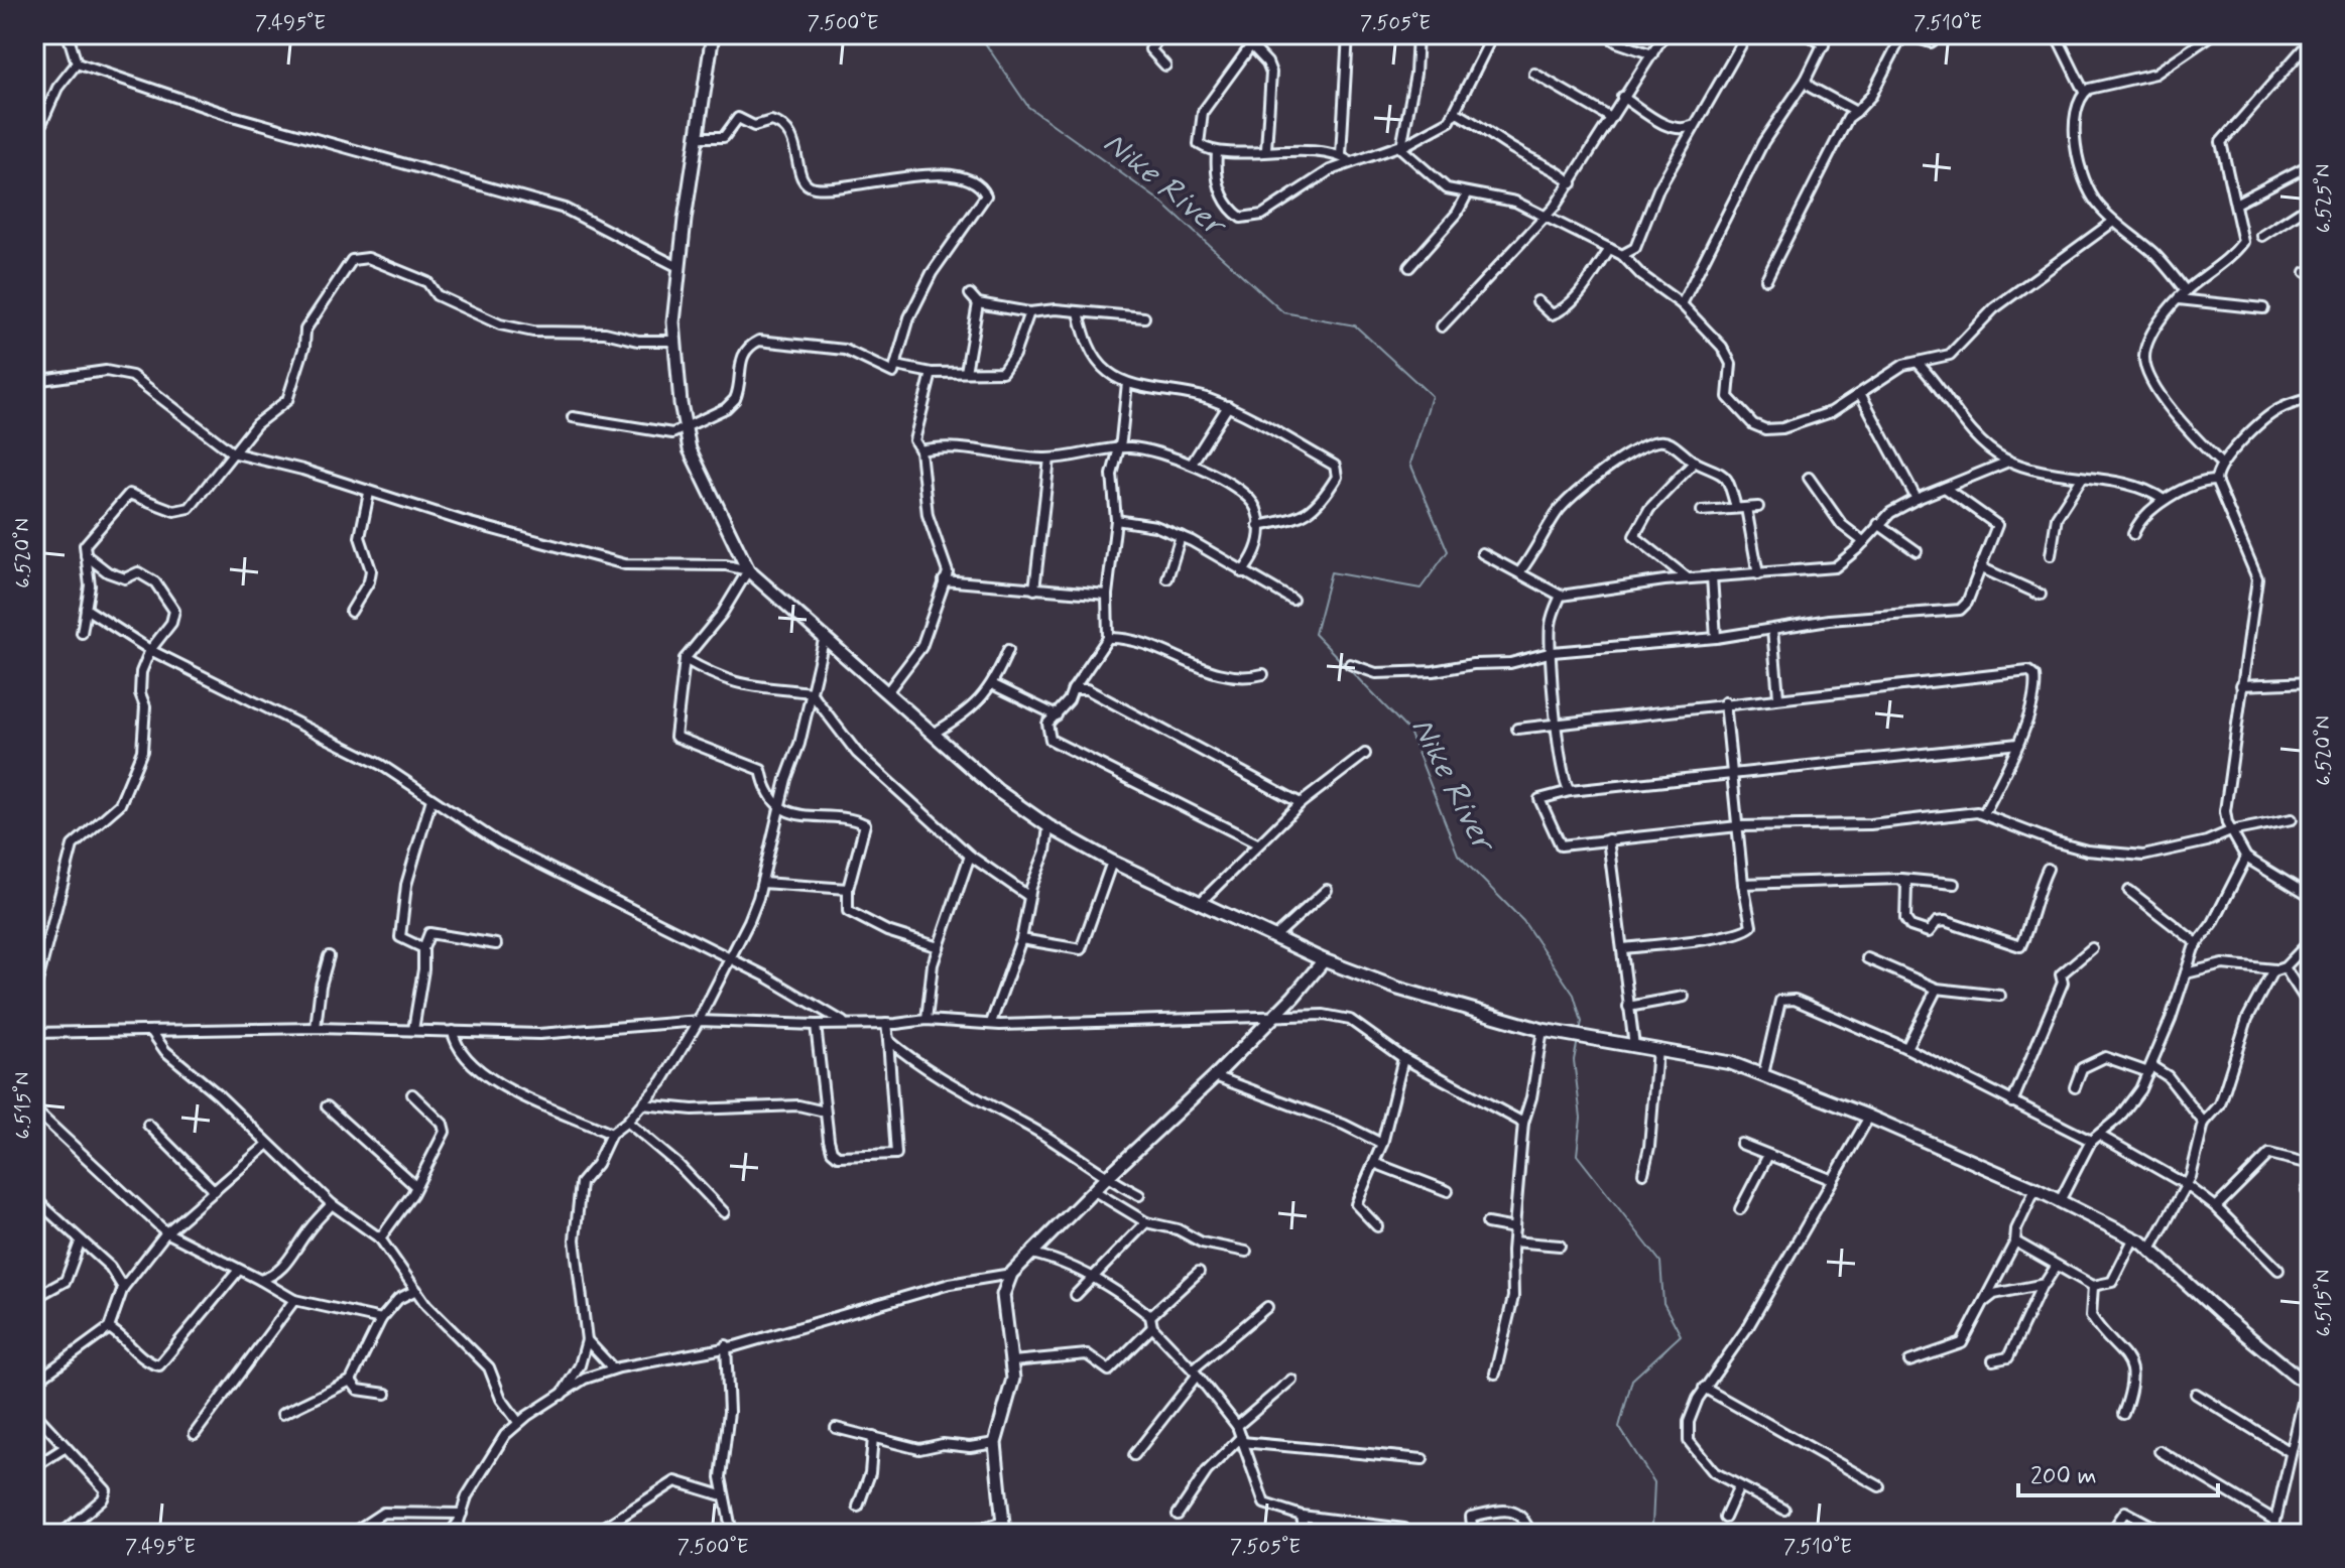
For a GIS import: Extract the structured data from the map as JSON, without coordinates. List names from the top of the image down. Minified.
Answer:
{"water":["Nike River"],"scale_bar":"200 m","coordinates":["7.495°E","7.500°E","7.505°E","7.510°E","6.525°N","6.520°N","6.515°N"]}
